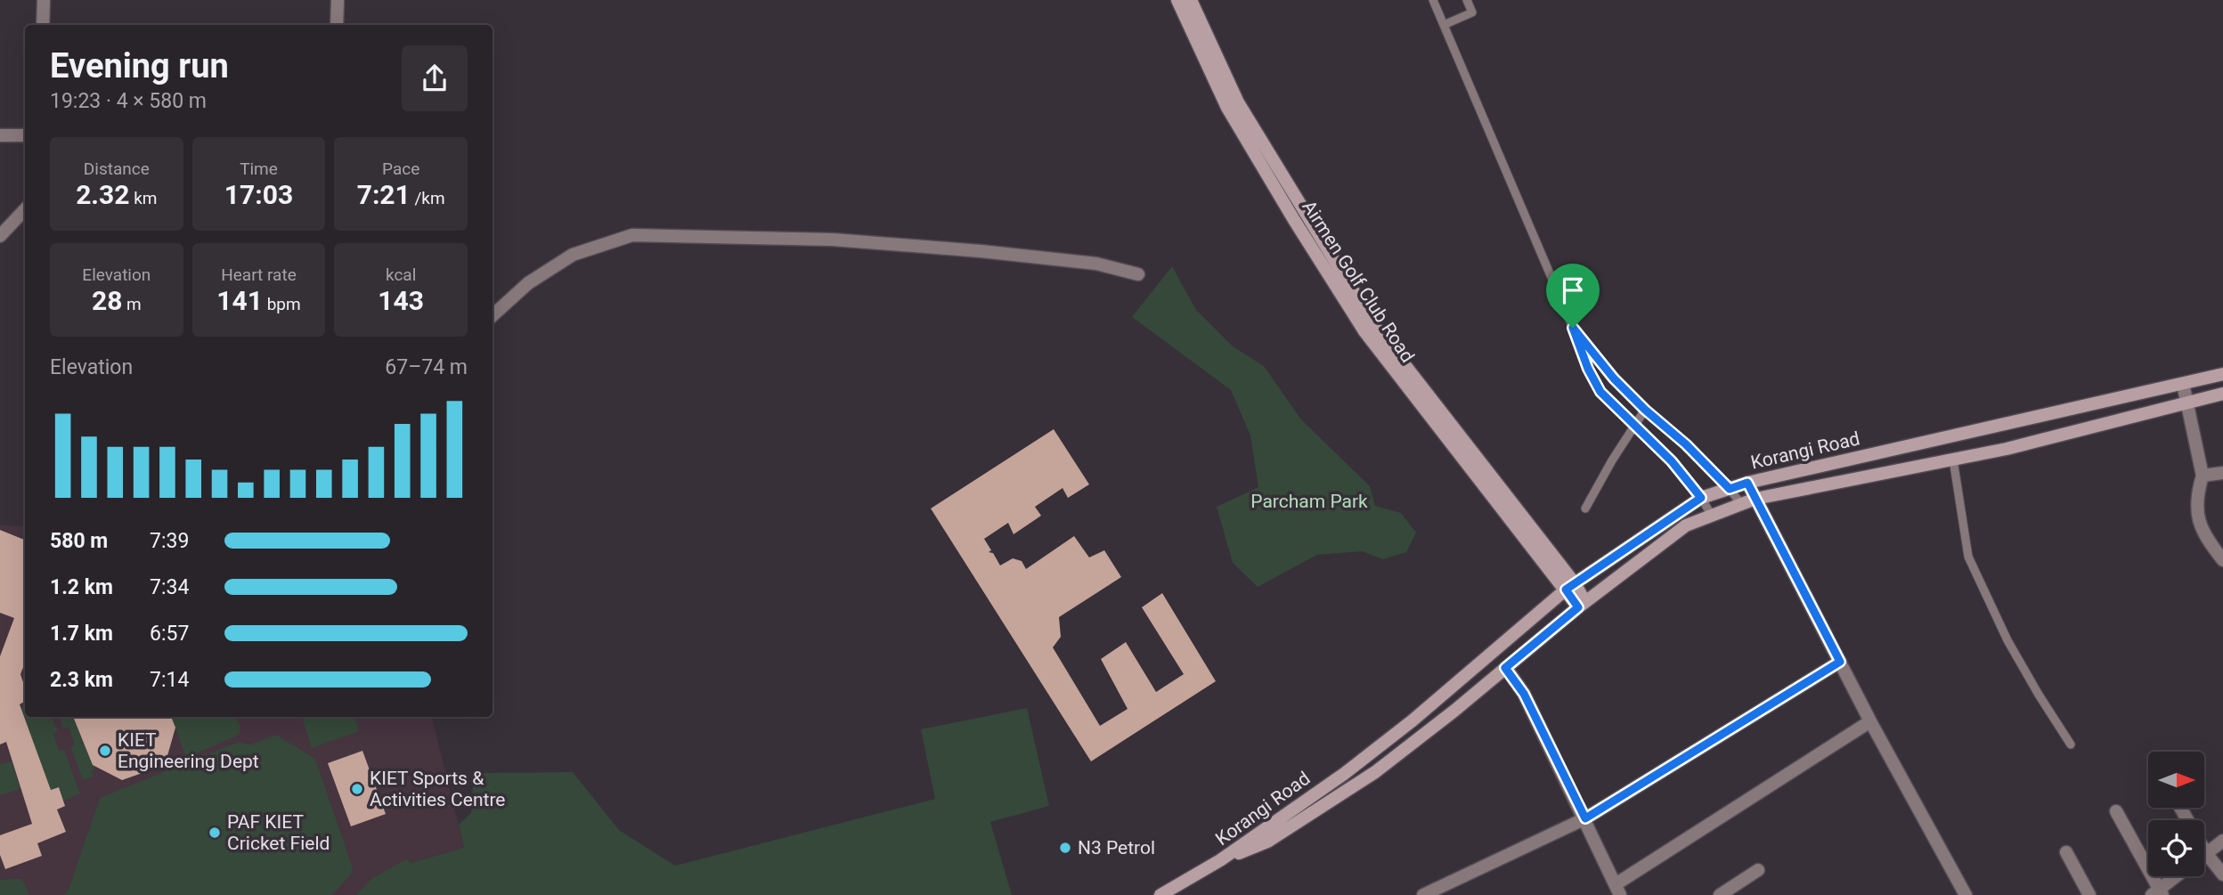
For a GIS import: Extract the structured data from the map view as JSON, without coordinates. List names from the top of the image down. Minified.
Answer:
{"streets":{"main road":["Airmen Golf Club Road","Korangi Road"]},"crossings":[["Airmen Golf Club Road","Korangi Road"]],"parks":["Parcham Park"],"places":["KIET Engineering Dept","KIET Sports & Activities Centre","PAF KIET Cricket Field","N3 Petrol"],"north":"right","page":{"heading":["Evening run","19:23 · 4 × 580 m"],"stats":[["Distance","2.32 km"],["Time","17:03"],["Pace","7:21 /km"],["Elevation","28 m"],["Heart rate","141 bpm"],["kcal","143"]],"chart":["Elevation","67–74 m"],"list":[{"name":"580 m","note":"7:39"},{"name":"1.2 km","note":"7:34"},{"name":"1.7 km","note":"6:57"},{"name":"2.3 km","note":"7:14"}]}}
